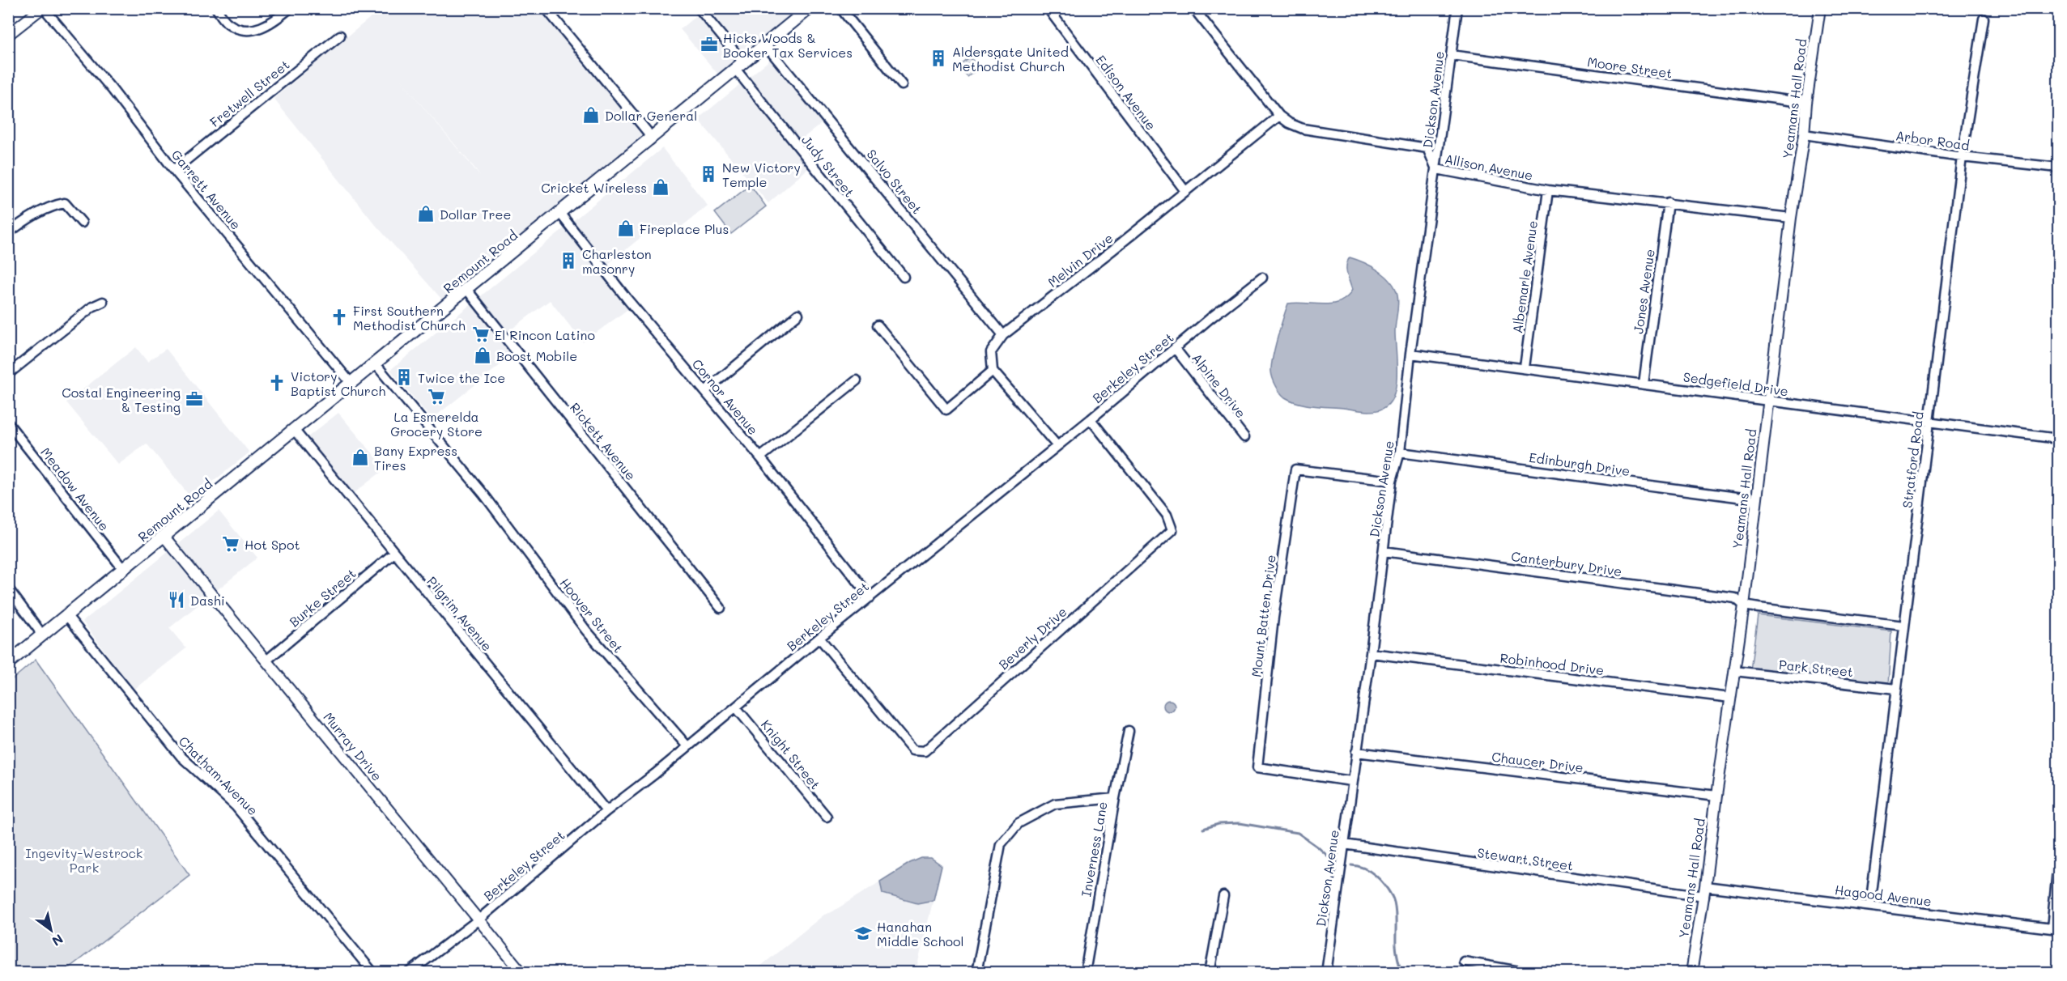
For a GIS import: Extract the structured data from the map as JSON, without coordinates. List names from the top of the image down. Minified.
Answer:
{"streets":{"main road":["Remount Road"],"street":["Moore Street","Edison Avenue","Fretwell Street","Yeamans Hall Road","Dickson Avenue","Arbor Road","Judy Street","Allison Avenue","Salvo Street","Garrett Avenue","Melvin Drive","Albemarle Avenue","Jones Avenue","Berkeley Street","Sedgefield Drive","Alpine Drive","Cornor Avenue","Rickett Avenue","Stratford Road","Edinburgh Drive","Meadow Avenue","Canterbury Drive","Burke Street","Pilgrim Avenue","Hoover Street","Mount Batten Drive","Beverly Drive","Robinhood Drive","Park Street","Murray Drive","Knight Street","Chaucer Drive","Chatham Avenue","Inverness Lane","Stewart Street","Hagood Avenue"]},"crossings":[["Moore Street","Yeamans Hall Road"],["Moore Street","Dickson Avenue"],["Edison Avenue","Melvin Drive"],["Fretwell Street","Garrett Avenue"],["Yeamans Hall Road","Arbor Road"],["Yeamans Hall Road","Allison Avenue"],["Yeamans Hall Road","Sedgefield Drive"],["Yeamans Hall Road","Edinburgh Drive"],["Yeamans Hall Road","Canterbury Drive"],["Yeamans Hall Road","Robinhood Drive"],["Yeamans Hall Road","Park Street"],["Yeamans Hall Road","Chaucer Drive"],["Yeamans Hall Road","Stewart Street"],["Yeamans Hall Road","Hagood Avenue"],["Dickson Avenue","Allison Avenue"],["Dickson Avenue","Sedgefield Drive"],["Dickson Avenue","Edinburgh Drive"],["Dickson Avenue","Canterbury Drive"],["Dickson Avenue","Mount Batten Drive"],["Dickson Avenue","Robinhood Drive"],["Dickson Avenue","Chaucer Drive"],["Dickson Avenue","Stewart Street"],["Arbor Road","Stratford Road"],["Judy Street","Remount Road"],["Allison Avenue","Melvin Drive"],["Allison Avenue","Albemarle Avenue"],["Allison Avenue","Jones Avenue"],["Salvo Street","Melvin Drive"],["Salvo Street","Remount Road"],["Garrett Avenue","Remount Road"],["Remount Road","Cornor Avenue"],["Remount Road","Rickett Avenue"],["Remount Road","Meadow Avenue"],["Remount Road","Pilgrim Avenue"],["Remount Road","Hoover Street"],["Remount Road","Murray Drive"],["Remount Road","Chatham Avenue"],["Albemarle Avenue","Sedgefield Drive"],["Jones Avenue","Sedgefield Drive"],["Berkeley Street","Alpine Drive"],["Berkeley Street","Cornor Avenue"],["Berkeley Street","Pilgrim Avenue"],["Berkeley Street","Hoover Street"],["Berkeley Street","Beverly Drive"],["Berkeley Street","Murray Drive"],["Berkeley Street","Knight Street"],["Sedgefield Drive","Stratford Road"],["Stratford Road","Park Street"],["Stratford Road","Hagood Avenue"],["Burke Street","Pilgrim Avenue"],["Burke Street","Murray Drive"],["Stewart Street","Hagood Avenue"]],"parks":["Ingevity-Westrock Park"],"places":{"office":["Hicks Woods & Booker Tax Services","Costal Engineering & Testing"],"building":["Aldersgate United Methodist Church","New Victory Temple","Charleston masonry","Twice the Ice"],"shop":["Dollar General","Cricket Wireless","Dollar Tree","Fireplace Plus","Boost Mobile","Bany Express Tires"],"church":["First Southern Methodist Church","Victory Baptist Church"],"supermarket":["El Rincon Latino","La Esmerelda Grocery Store","Hot Spot"],"restaurant":["Dashi"],"school or university":["Hanahan Middle School"]},"north":"bottom right"}
